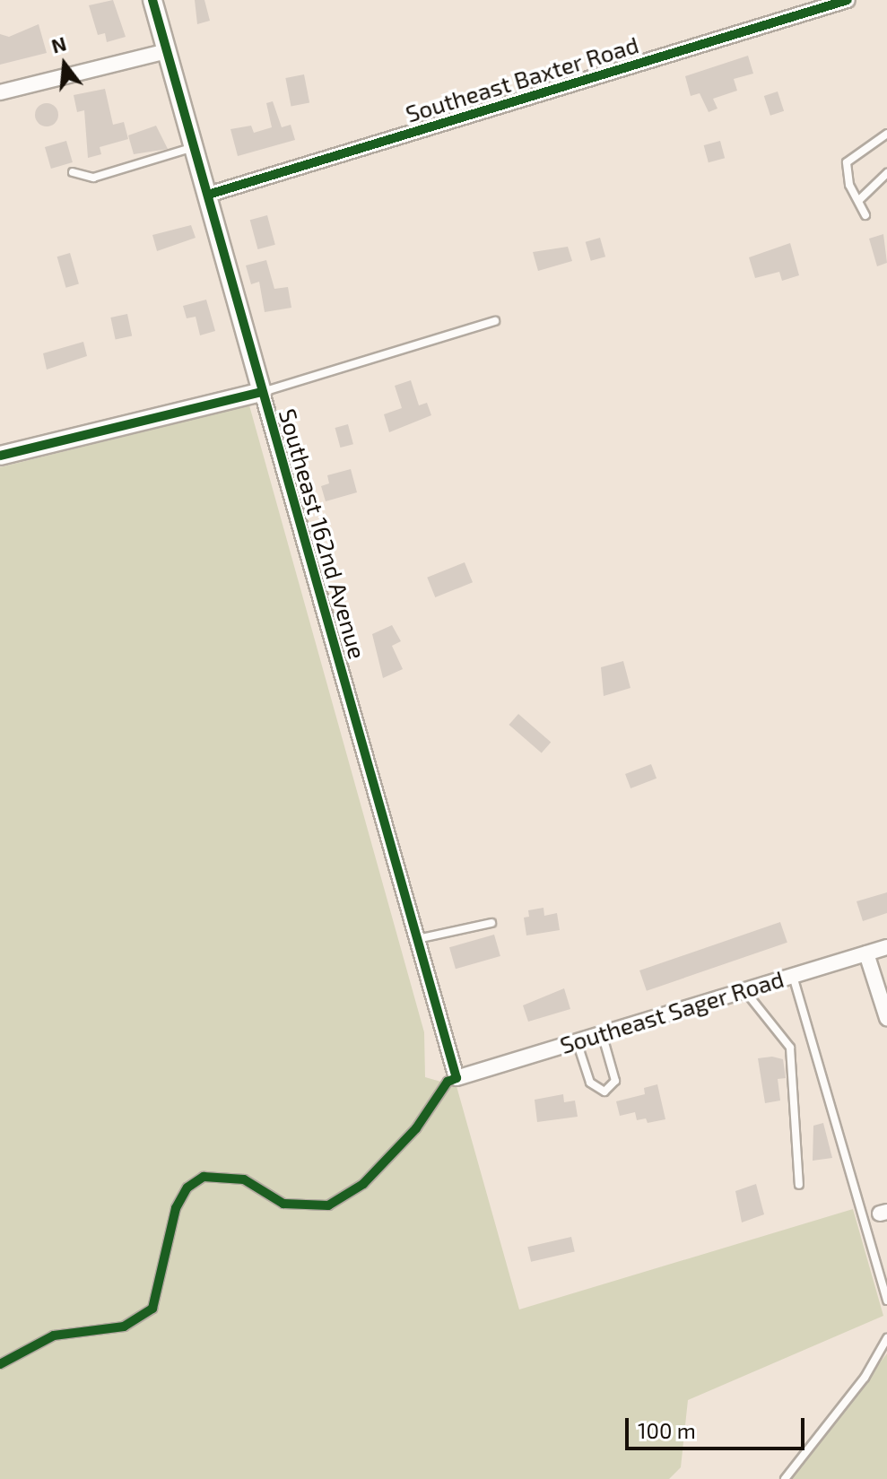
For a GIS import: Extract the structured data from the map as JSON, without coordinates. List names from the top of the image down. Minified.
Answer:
{"streets":{"street":["Southeast Baxter Road","Southeast 162nd Avenue","Southeast Sager Road"]},"crossings":[["Southeast Baxter Road","Southeast 162nd Avenue"],["Southeast 162nd Avenue","Southeast Sager Road"]],"scale_bar":"100 m","north":"top"}
